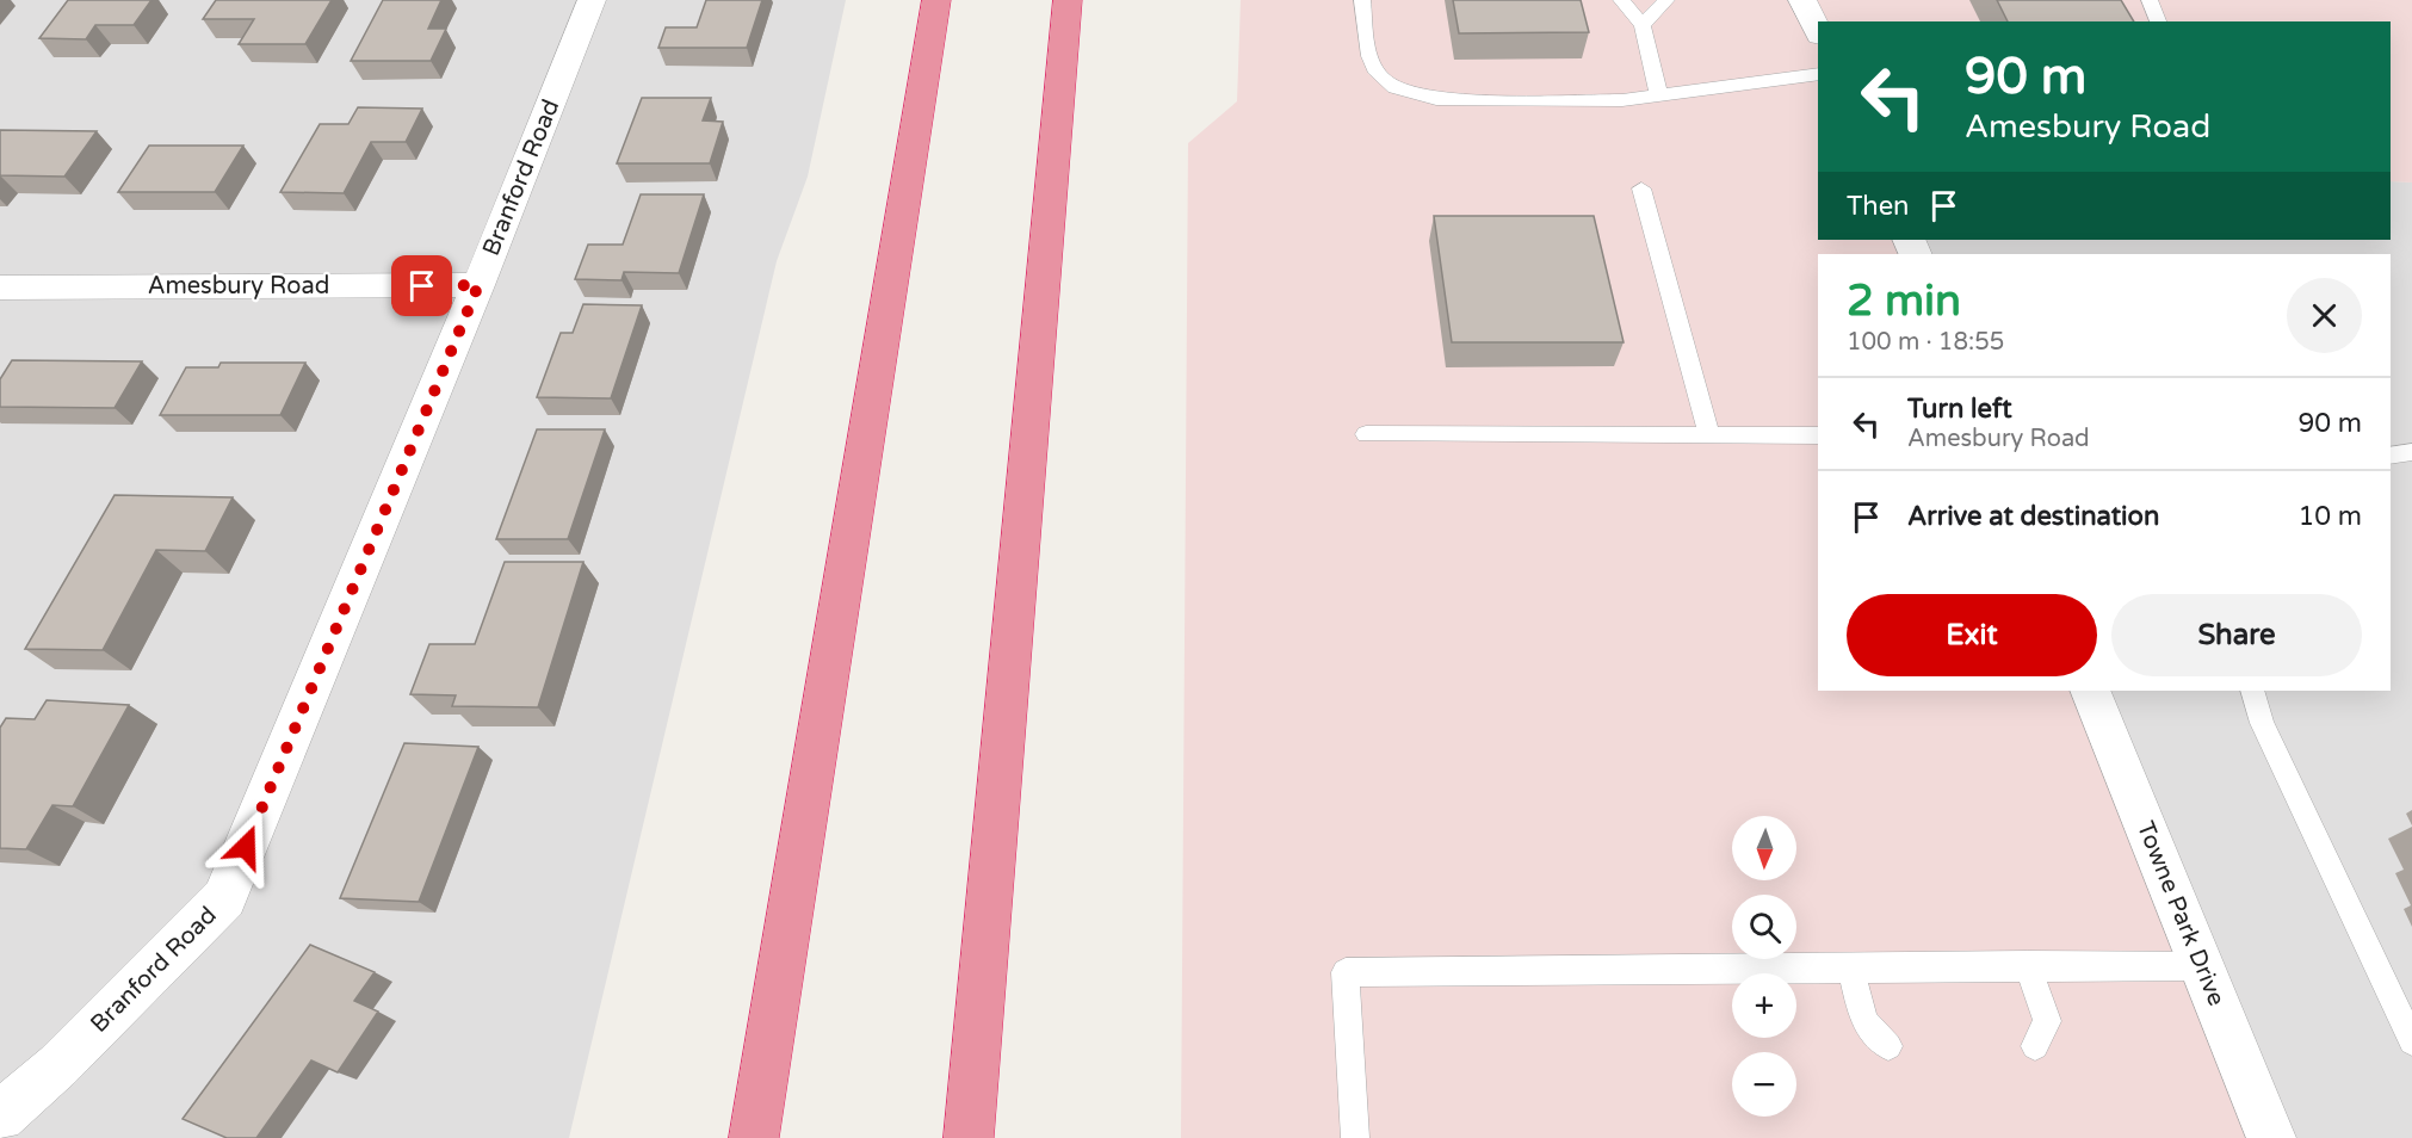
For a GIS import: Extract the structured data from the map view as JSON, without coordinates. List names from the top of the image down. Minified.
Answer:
{"streets":{"street":["Branford Road","Amesbury Road","Towne Park Drive"]},"crossings":[["Branford Road","Amesbury Road"]],"north":"bottom","page":{"turn":["90 m","Amesbury Road"],"then":"Then","heading":["2 min","100 m · 18:55"],"list":[{"name":"Turn left","note":"Amesbury Road","value":"90 m"},{"name":"Arrive at destination","value":"10 m"}],"buttons":["Exit","Share"],"map_buttons":["+","−"]}}
